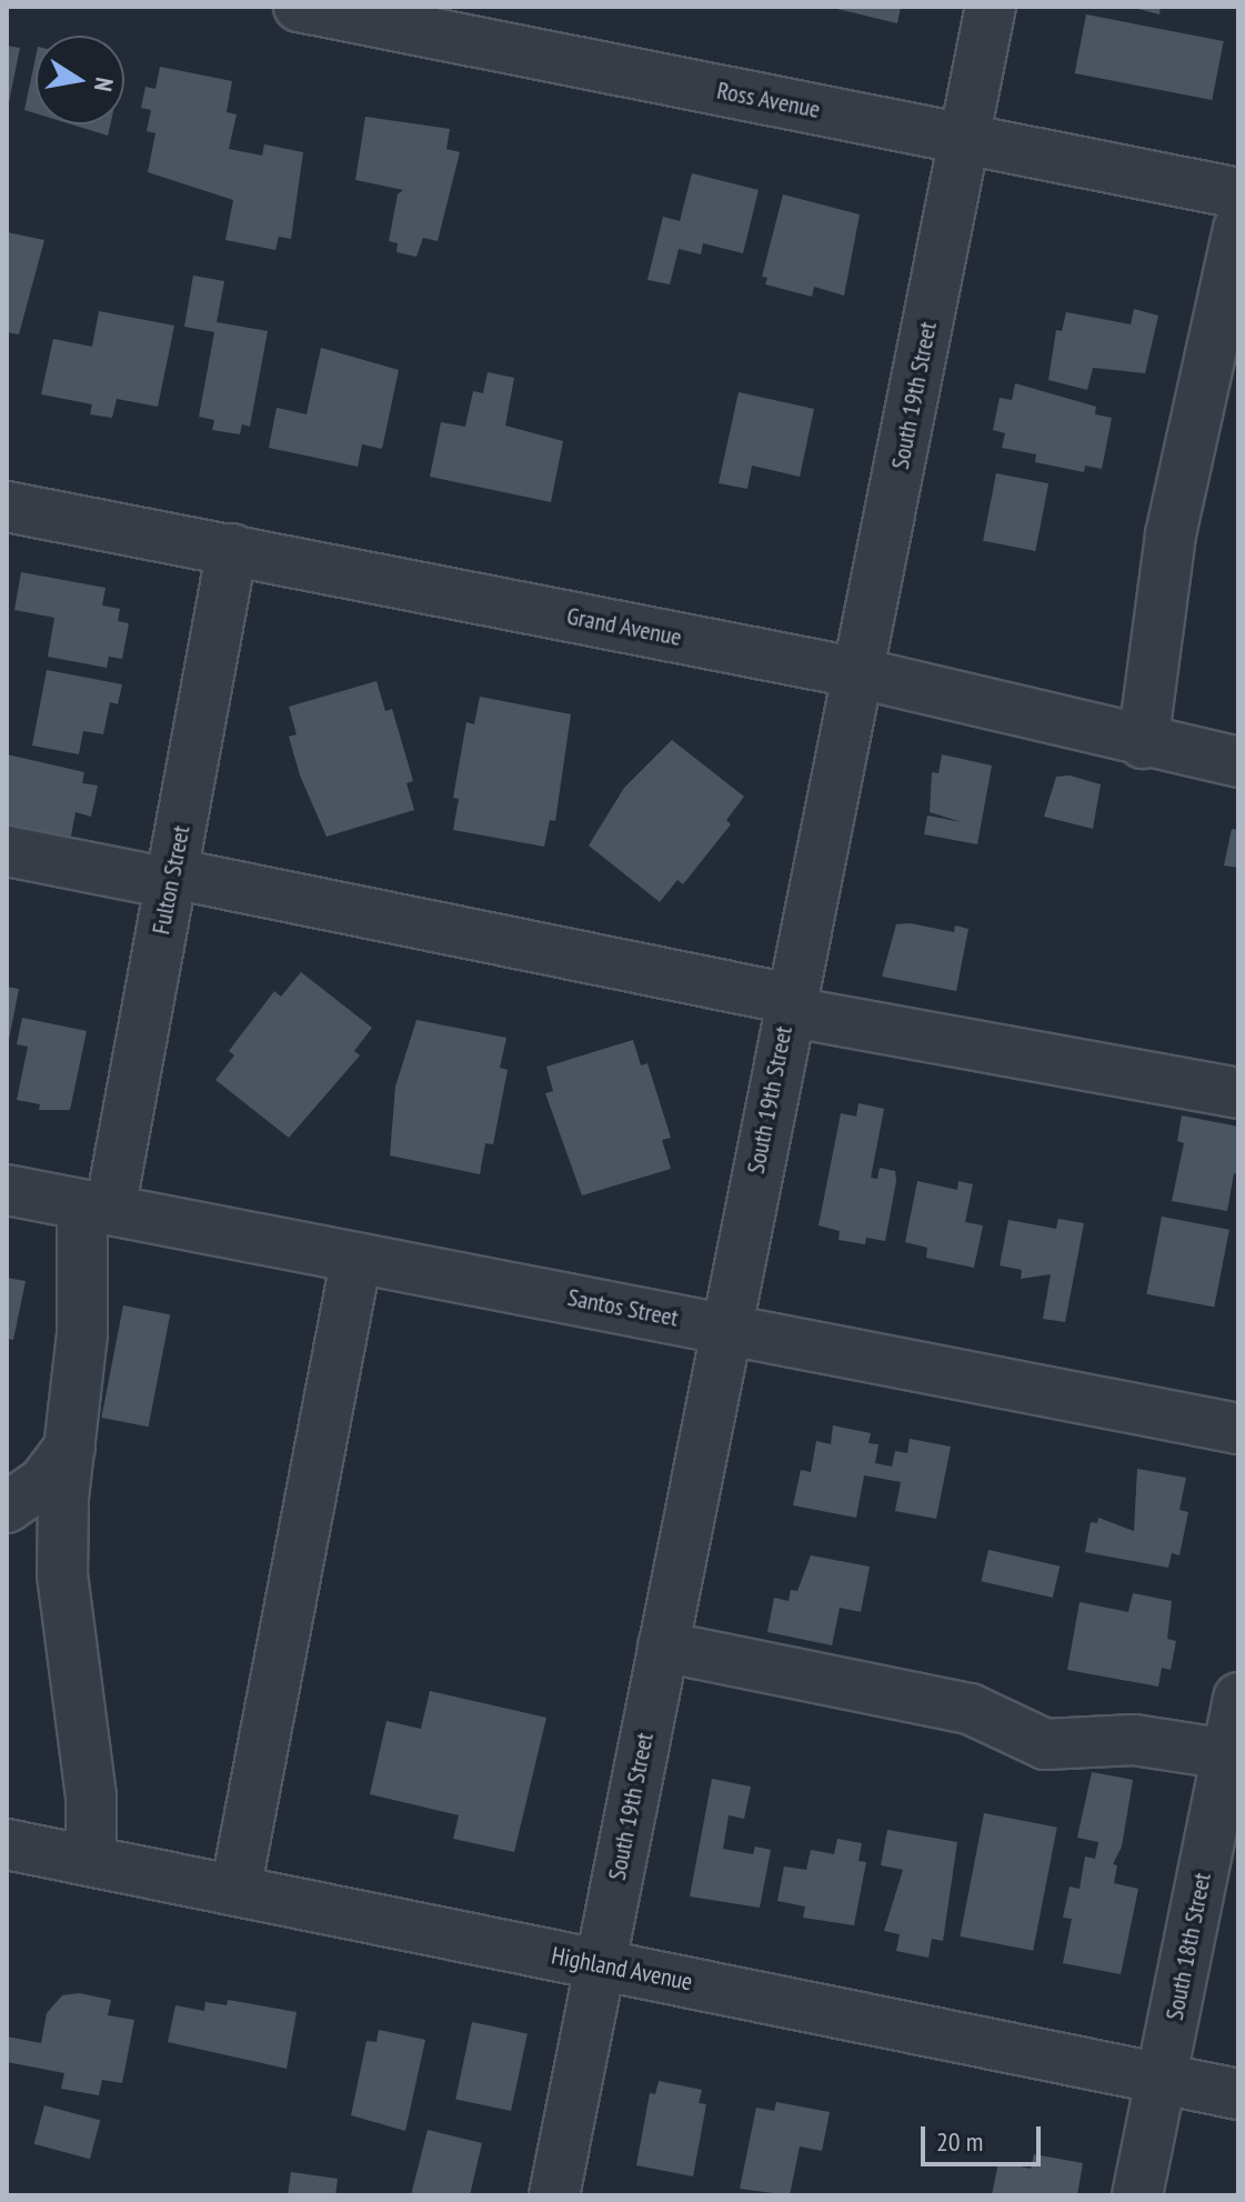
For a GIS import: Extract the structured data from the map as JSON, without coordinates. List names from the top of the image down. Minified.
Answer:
{"streets":{"street":["Ross Avenue","South 19th Street","Grand Avenue","Fulton Street","Santos Street","South 18th Street","Highland Avenue"]},"crossings":[["Ross Avenue","South 19th Street"],["South 19th Street","Grand Avenue"],["South 19th Street","Santos Street"],["South 19th Street","Highland Avenue"],["Grand Avenue","Fulton Street"],["Fulton Street","Santos Street"],["Fulton Street","Highland Avenue"],["South 18th Street","Highland Avenue"]],"scale_bar":"20 m","north":"right"}
